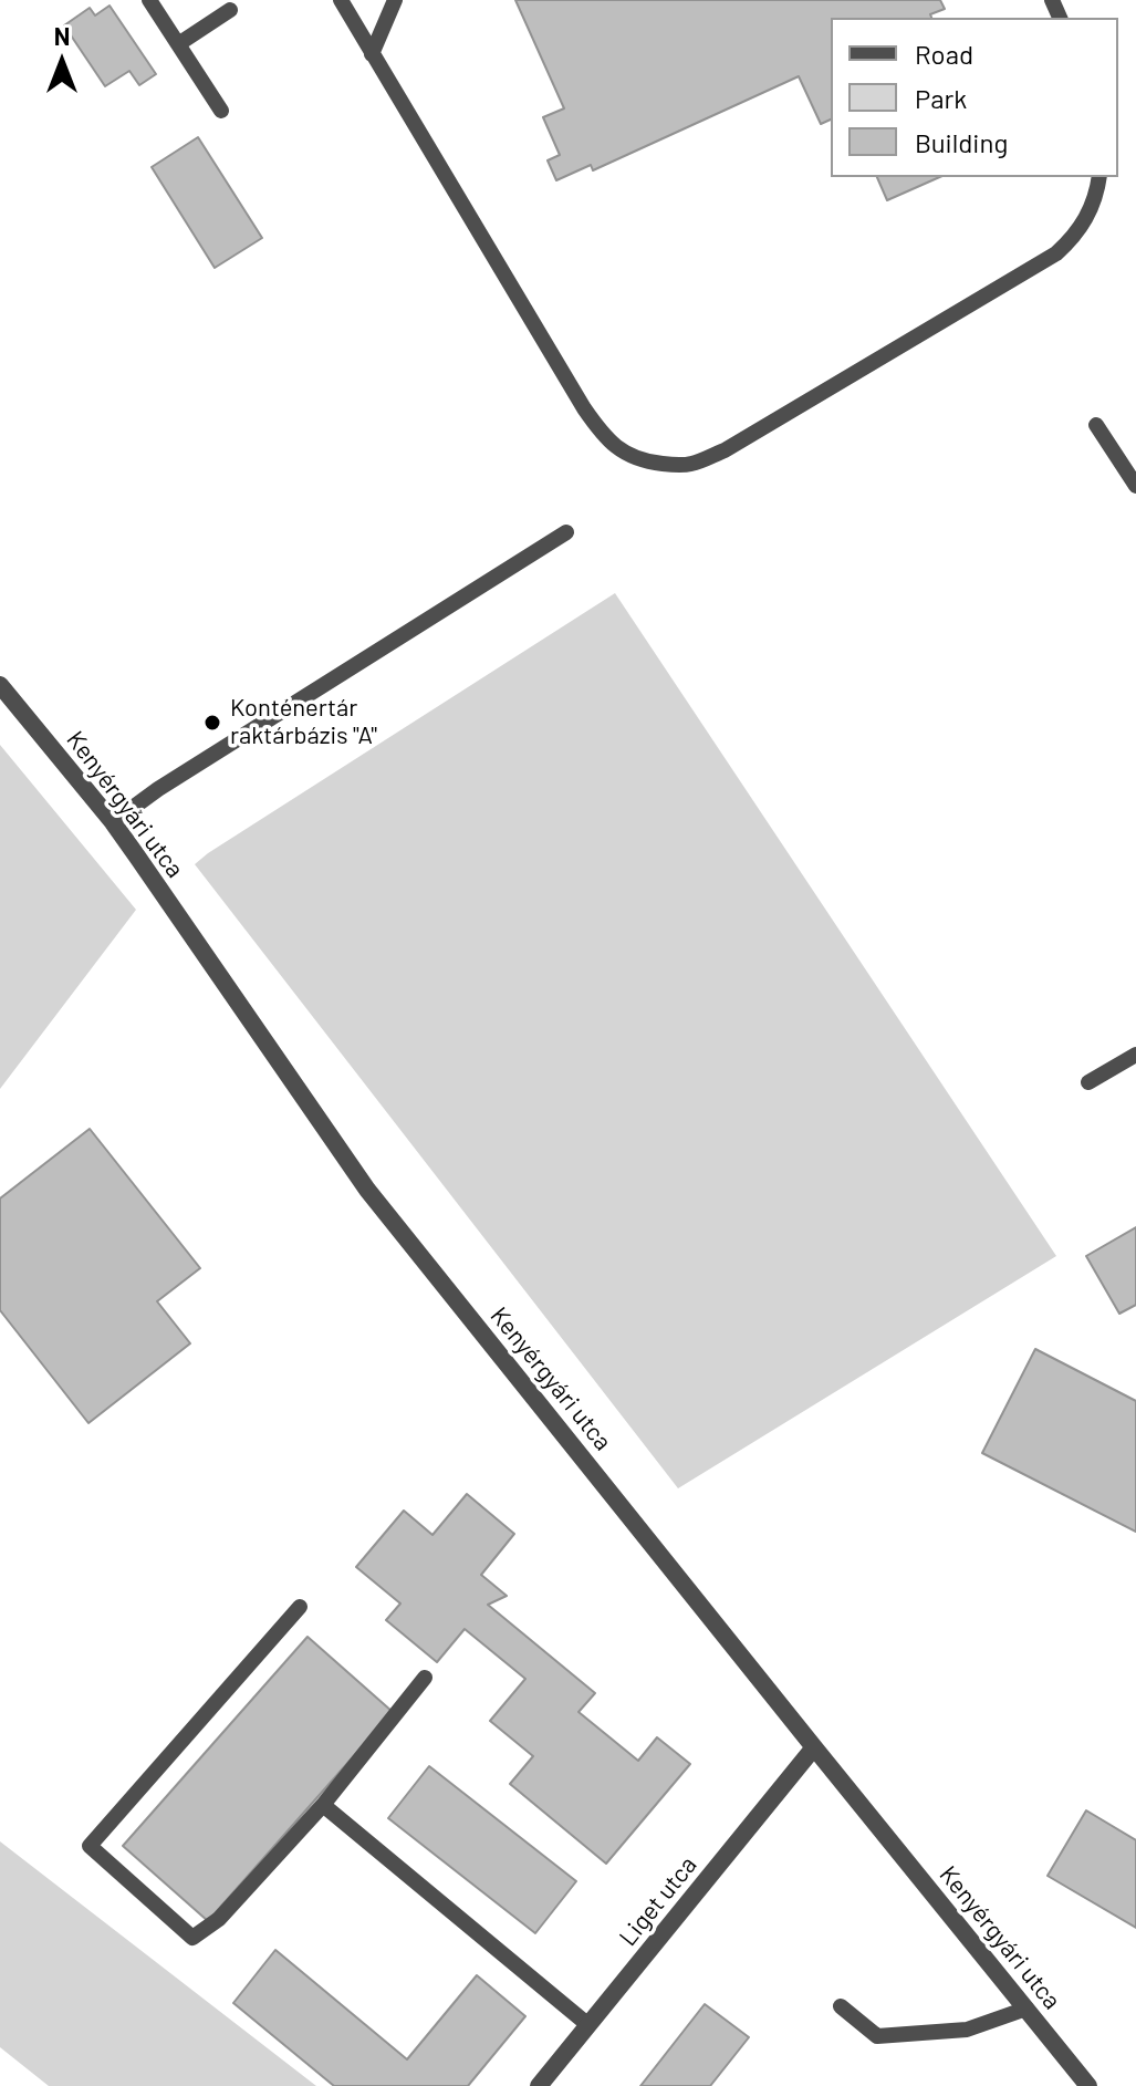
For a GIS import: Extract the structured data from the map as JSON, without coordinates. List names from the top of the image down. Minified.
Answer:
{"streets":{"street":["Kenyérgyári utca","Liget utca"]},"crossings":[["Kenyérgyári utca","Liget utca"]],"places":["Konténertár raktárbázis \"A\""],"legend":["Road","Park","Building"],"north":"top"}
